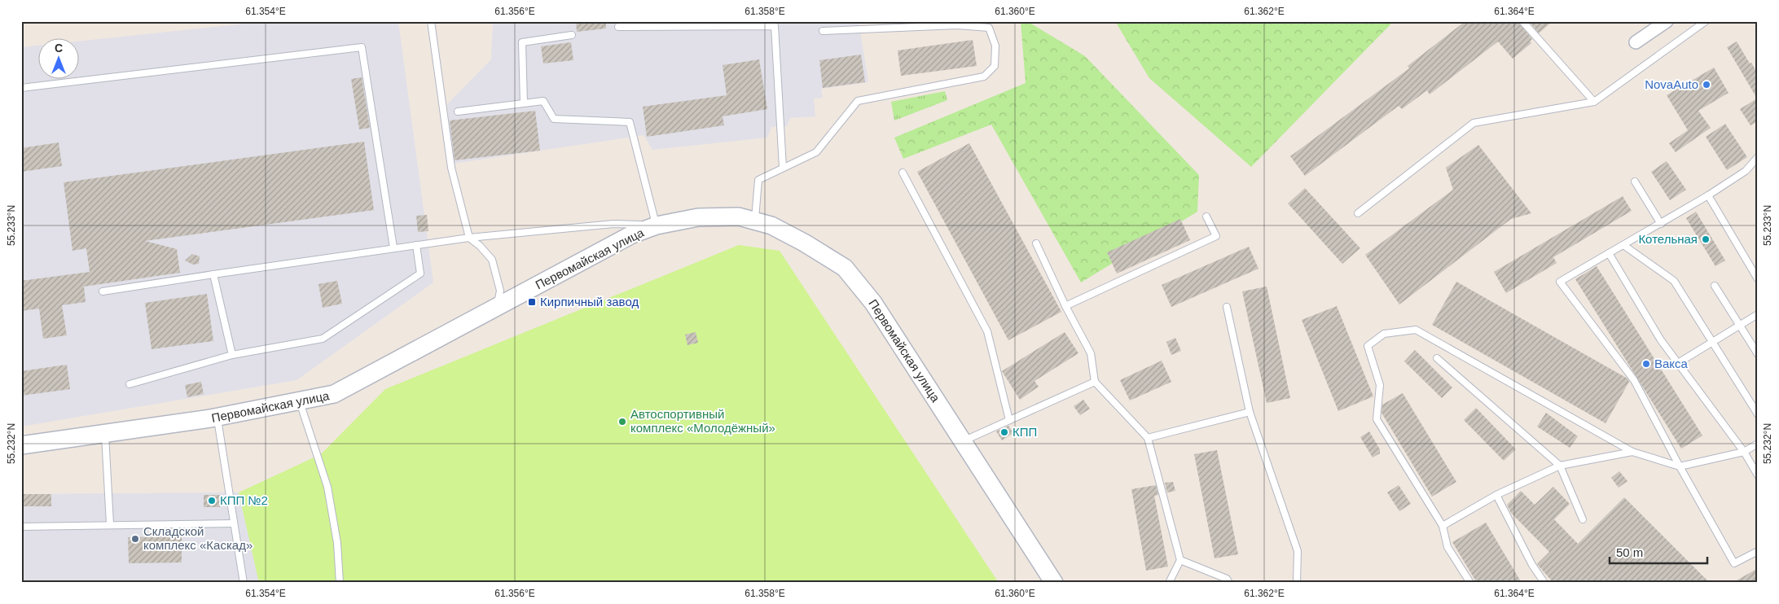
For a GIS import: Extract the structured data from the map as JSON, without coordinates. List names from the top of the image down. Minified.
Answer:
{"streets":{"street":["Первомайская улица"]},"places":{"other":["NovaAuto","Котельная","Вакса","Автоспортивный комплекс «Молодёжный»","КПП","КПП №2","Складской комплекс «Каскад»"],"transit":["Кирпичный завод"]},"scale_bar":"50 m","north":"top","coordinates":["61.354°E","61.356°E","61.358°E","61.360°E","61.362°E","61.364°E","55.233°N","55.232°N"]}
